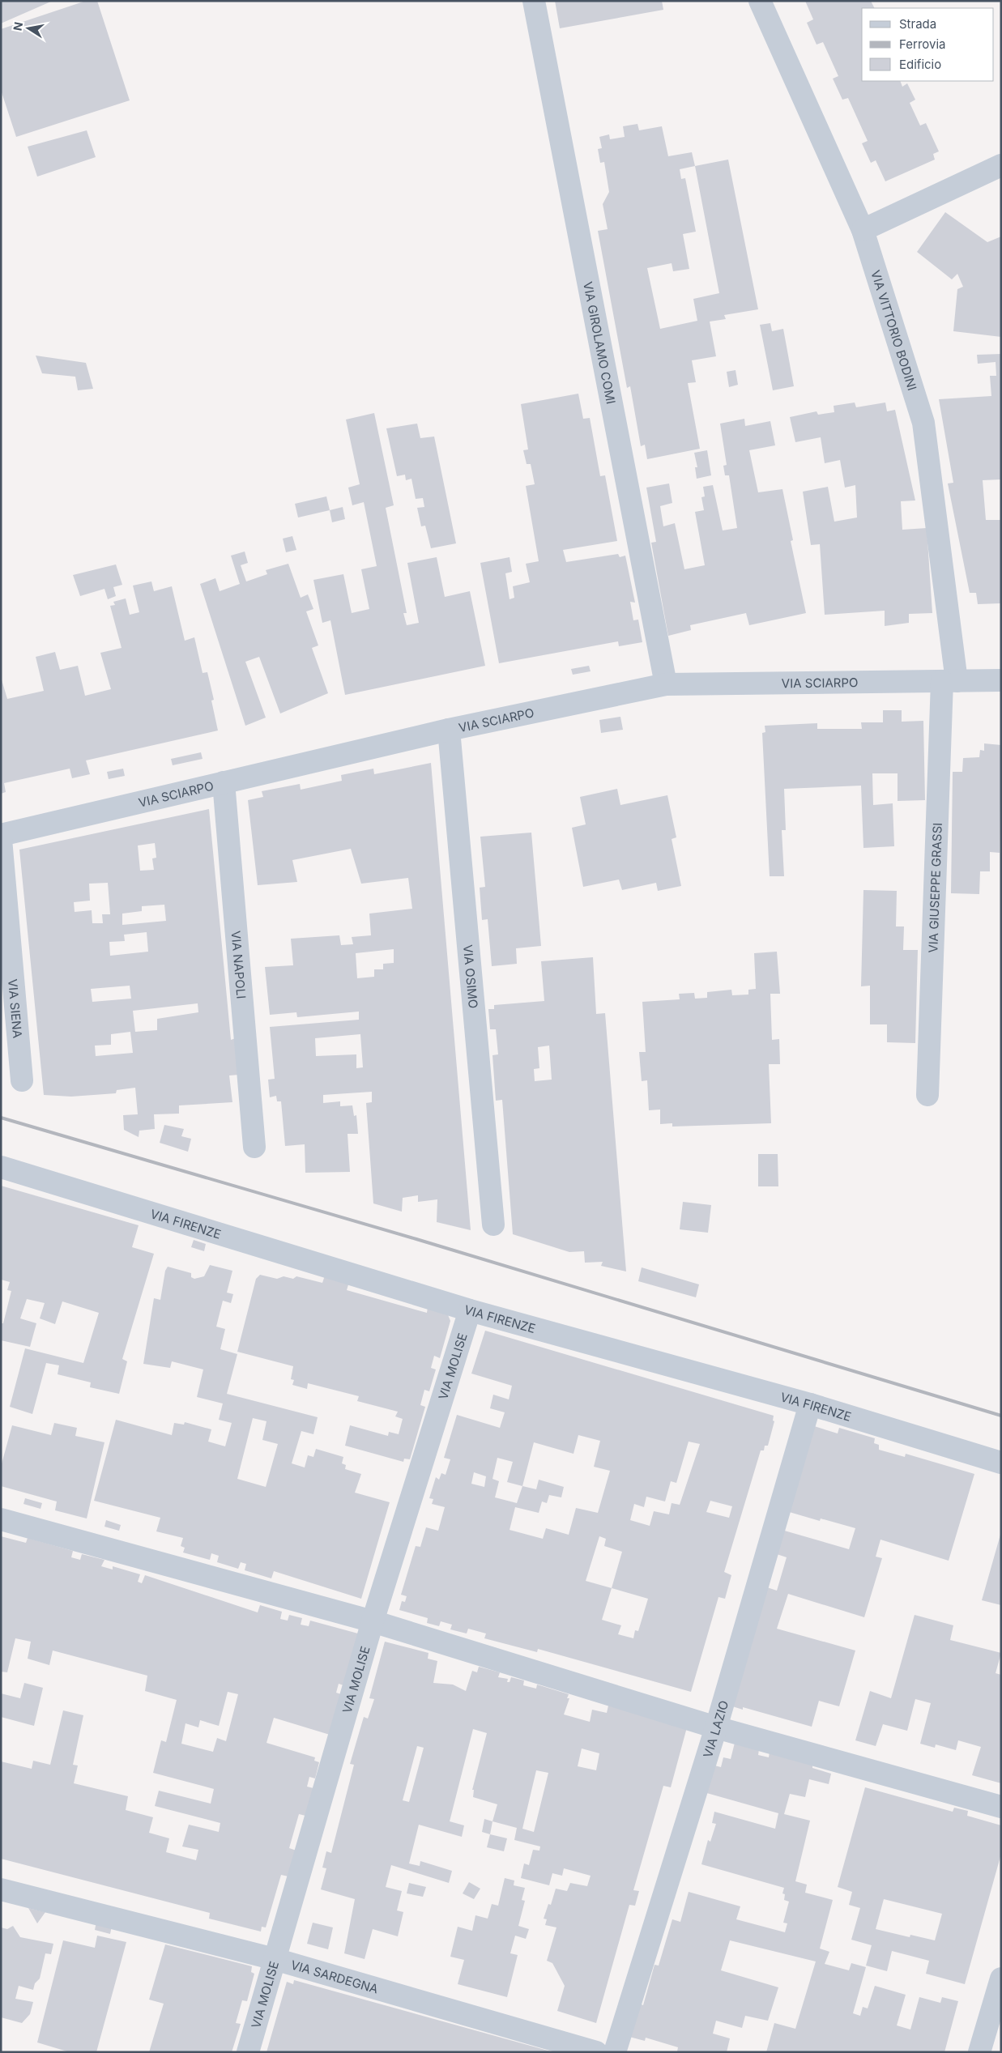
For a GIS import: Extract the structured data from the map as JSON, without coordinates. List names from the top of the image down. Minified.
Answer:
{"streets":{"street":["VIA VITTORIO BODINI","VIA GIROLAMO COMI","VIA SCIARPO","VIA GIUSEPPE GRASSI","VIA NAPOLI","VIA OSIMO","VIA SIENA","VIA FIRENZE","VIA MOLISE","VIA LAZIO","VIA SARDEGNA"]},"crossings":[["VIA VITTORIO BODINI","VIA SCIARPO"],["VIA VITTORIO BODINI","VIA GIUSEPPE GRASSI"],["VIA GIROLAMO COMI","VIA SCIARPO"],["VIA SCIARPO","VIA GIUSEPPE GRASSI"],["VIA SCIARPO","VIA NAPOLI"],["VIA SCIARPO","VIA OSIMO"],["VIA FIRENZE","VIA MOLISE"],["VIA FIRENZE","VIA LAZIO"],["VIA MOLISE","VIA SARDEGNA"]],"legend":["Strada","Ferrovia","Edificio"],"north":"left"}
